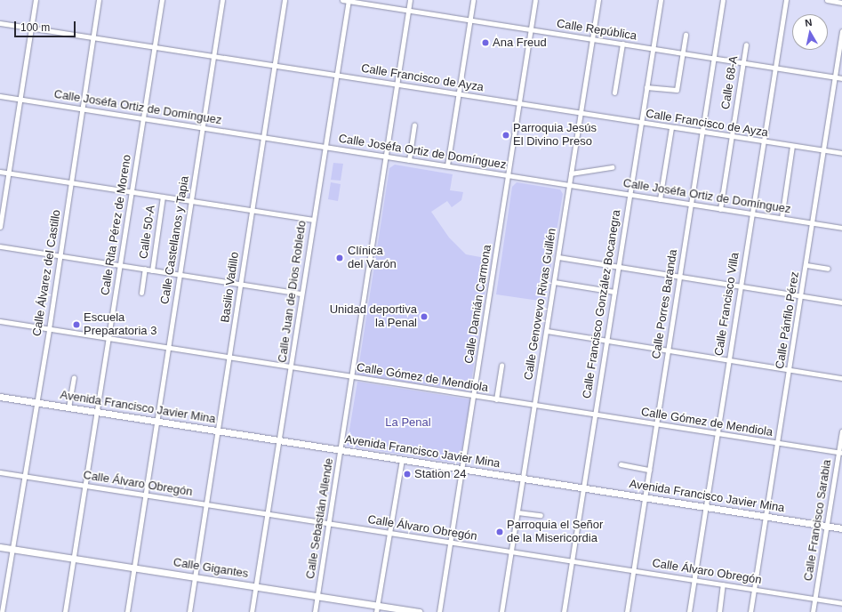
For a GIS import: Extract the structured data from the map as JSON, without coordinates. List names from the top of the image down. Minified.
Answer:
{"streets":{"main road":["Avenida Francisco Javier Mina","Calle Gigantes"],"street":["Calle República","Calle Francisco de Ayza","Calle 68-A","Calle Joséfa Ortiz de Domínguez","Calle Rita Pérez de Moreno","Calle 50-A","Calle Castellanos y Tapia","Calle Álvarez del Castillo","Basilio Vadillo","Calle Juan de Dios Robledo","Calle Damián Carmona","Calle Genovevo Rivas Guillén","Calle Francisco González Bocanegra","Calle Porres Baranda","Calle Francisco Villa","Calle Pánfilo Pérez","Calle Gómez de Mendiola","Calle Álvaro Obregón","Calle Sebastián Allende","Calle Francisco Sarabia"]},"crossings":[["Calle República","Calle 68-A"],["Calle República","Calle Juan de Dios Robledo"],["Calle República","Calle Damián Carmona"],["Calle República","Calle Genovevo Rivas Guillén"],["Calle República","Calle Francisco González Bocanegra"],["Calle República","Calle Porres Baranda"],["Calle República","Calle Francisco Villa"],["Calle República","Calle Pánfilo Pérez"],["Calle República","Calle Sebastián Allende"],["Calle Francisco de Ayza","Calle 68-A"],["Calle Francisco de Ayza","Calle Rita Pérez de Moreno"],["Calle Francisco de Ayza","Calle Castellanos y Tapia"],["Calle Francisco de Ayza","Calle Álvarez del Castillo"],["Calle Francisco de Ayza","Basilio Vadillo"],["Calle Francisco de Ayza","Calle Juan de Dios Robledo"],["Calle Francisco de Ayza","Calle Damián Carmona"],["Calle Francisco de Ayza","Calle Genovevo Rivas Guillén"],["Calle Francisco de Ayza","Calle Francisco González Bocanegra"],["Calle Francisco de Ayza","Calle Porres Baranda"],["Calle Francisco de Ayza","Calle Francisco Villa"],["Calle Francisco de Ayza","Calle Pánfilo Pérez"],["Calle Francisco de Ayza","Calle Sebastián Allende"],["Calle 68-A","Calle Joséfa Ortiz de Domínguez"],["Calle Joséfa Ortiz de Domínguez","Calle Rita Pérez de Moreno"],["Calle Joséfa Ortiz de Domínguez","Calle Castellanos y Tapia"],["Calle Joséfa Ortiz de Domínguez","Calle Álvarez del Castillo"],["Calle Joséfa Ortiz de Domínguez","Basilio Vadillo"],["Calle Joséfa Ortiz de Domínguez","Calle Juan de Dios Robledo"],["Calle Joséfa Ortiz de Domínguez","Calle Damián Carmona"],["Calle Joséfa Ortiz de Domínguez","Calle Genovevo Rivas Guillén"],["Calle Joséfa Ortiz de Domínguez","Calle Francisco González Bocanegra"],["Calle Joséfa Ortiz de Domínguez","Calle Porres Baranda"],["Calle Joséfa Ortiz de Domínguez","Calle Francisco Villa"],["Calle Joséfa Ortiz de Domínguez","Calle Pánfilo Pérez"],["Calle Joséfa Ortiz de Domínguez","Calle Sebastián Allende"],["Calle Rita Pérez de Moreno","Calle Gómez de Mendiola"],["Calle Rita Pérez de Moreno","Avenida Francisco Javier Mina"],["Calle Rita Pérez de Moreno","Calle Álvaro Obregón"],["Calle Rita Pérez de Moreno","Calle Gigantes"],["Calle Castellanos y Tapia","Calle Gómez de Mendiola"],["Calle Castellanos y Tapia","Avenida Francisco Javier Mina"],["Calle Castellanos y Tapia","Calle Álvaro Obregón"],["Calle Castellanos y Tapia","Calle Gigantes"],["Calle Álvarez del Castillo","Calle Gómez de Mendiola"],["Calle Álvarez del Castillo","Avenida Francisco Javier Mina"],["Calle Álvarez del Castillo","Calle Álvaro Obregón"],["Calle Álvarez del Castillo","Calle Gigantes"],["Basilio Vadillo","Calle Gómez de Mendiola"],["Basilio Vadillo","Avenida Francisco Javier Mina"],["Basilio Vadillo","Calle Álvaro Obregón"],["Basilio Vadillo","Calle Gigantes"],["Calle Juan de Dios Robledo","Calle Gómez de Mendiola"],["Calle Juan de Dios Robledo","Avenida Francisco Javier Mina"],["Calle Juan de Dios Robledo","Calle Álvaro Obregón"],["Calle Juan de Dios Robledo","Calle Gigantes"],["Calle Damián Carmona","Calle Gómez de Mendiola"],["Calle Damián Carmona","Avenida Francisco Javier Mina"],["Calle Damián Carmona","Calle Álvaro Obregón"],["Calle Genovevo Rivas Guillén","Calle Gómez de Mendiola"],["Calle Genovevo Rivas Guillén","Avenida Francisco Javier Mina"],["Calle Genovevo Rivas Guillén","Calle Álvaro Obregón"],["Calle Francisco González Bocanegra","Calle Gómez de Mendiola"],["Calle Francisco González Bocanegra","Avenida Francisco Javier Mina"],["Calle Francisco González Bocanegra","Calle Álvaro Obregón"],["Calle Porres Baranda","Calle Gómez de Mendiola"],["Calle Porres Baranda","Avenida Francisco Javier Mina"],["Calle Porres Baranda","Calle Álvaro Obregón"],["Calle Francisco Villa","Calle Gómez de Mendiola"],["Calle Francisco Villa","Avenida Francisco Javier Mina"],["Calle Francisco Villa","Calle Álvaro Obregón"],["Calle Pánfilo Pérez","Calle Gómez de Mendiola"],["Calle Pánfilo Pérez","Avenida Francisco Javier Mina"],["Calle Pánfilo Pérez","Calle Álvaro Obregón"],["Calle Gómez de Mendiola","Calle Sebastián Allende"],["Calle Gómez de Mendiola","Calle Francisco Sarabia"],["Avenida Francisco Javier Mina","Calle Sebastián Allende"],["Avenida Francisco Javier Mina","Calle Francisco Sarabia"],["Calle Álvaro Obregón","Calle Sebastián Allende"],["Calle Álvaro Obregón","Calle Francisco Sarabia"],["Calle Sebastián Allende","Calle Gigantes"]],"parks":["La Penal"],"places":["Ana Freud","Parroquia Jesús El Divino Preso","Clínica del Varón","Unidad deportiva la Penal","Escuela Preparatoria 3","Station 24","Parroquia el Señor de la Misericordia"],"scale_bar":"100 m","north":"top"}
